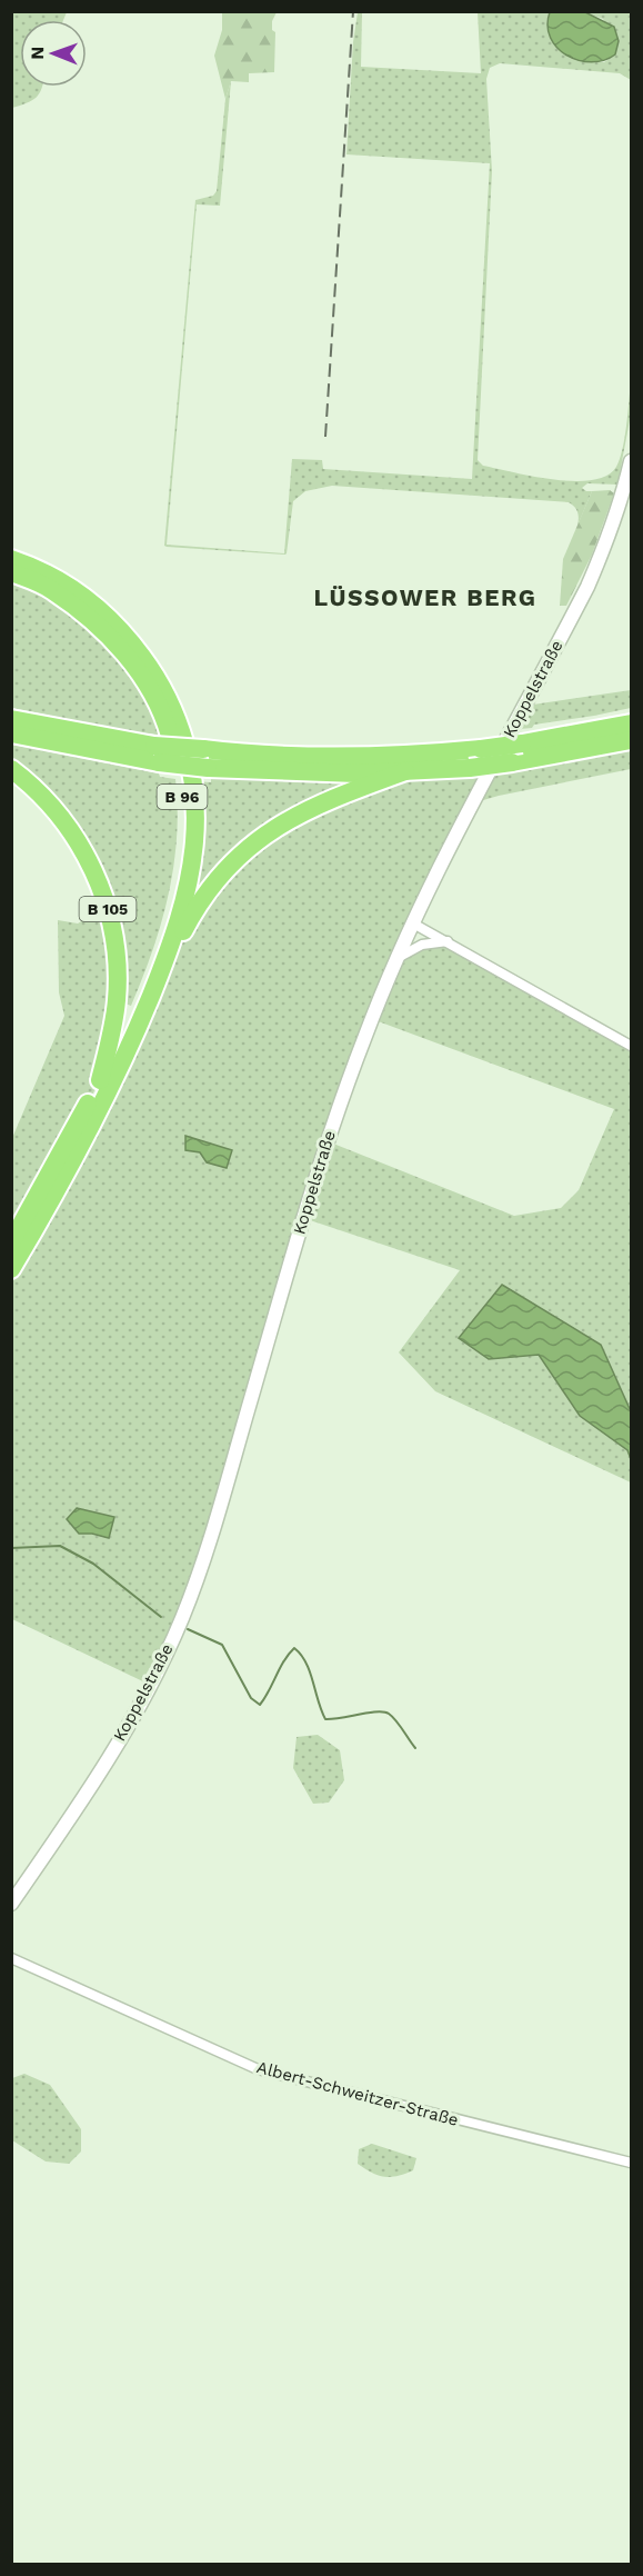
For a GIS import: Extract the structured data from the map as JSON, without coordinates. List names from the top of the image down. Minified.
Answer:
{"streets":{"highway":["B 96","B 105"],"street":["Koppelstraße","Albert-Schweitzer-Straße"]},"crossings":[["B 96","B 105"]],"districts":["LÜSSOWER BERG"],"north":"left"}
